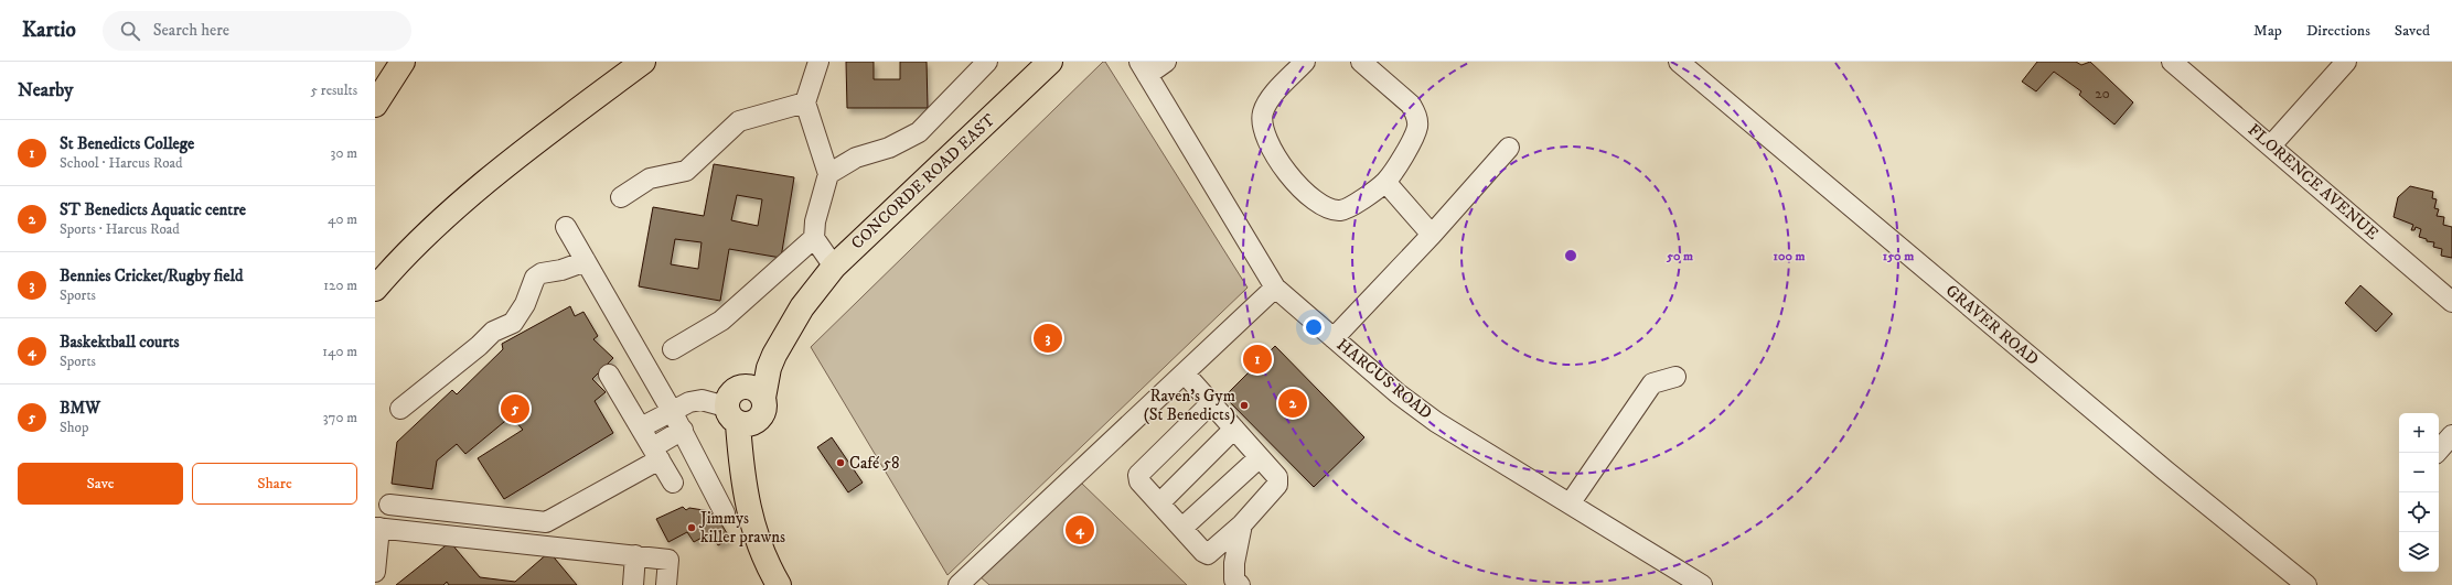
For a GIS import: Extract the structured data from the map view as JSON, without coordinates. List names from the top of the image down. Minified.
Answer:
{"streets":{"main road":["CONCORDE ROAD EAST"],"street":["FLORENCE AVENUE","GRAVER ROAD","HARCUS ROAD"]},"places":["Raven's Gym (St Benedicts)","Café 58","Jimmys killer prawns"],"house_numbers":["20"],"page":{"header":"Kartio","search":"Search here","nav":["Map","Directions","Saved"],"heading":["Nearby","5 results"],"list":[{"mark":"1","name":"St Benedicts College","note":"School · Harcus Road","value":"30 m"},{"mark":"2","name":"ST Benedicts Aquatic centre","note":"Sports · Harcus Road","value":"40 m"},{"mark":"3","name":"Bennies Cricket/Rugby field","note":"Sports","value":"120 m"},{"mark":"4","name":"Baskektball courts","note":"Sports","value":"140 m"},{"mark":"5","name":"BMW","note":"Shop","value":"370 m"}],"pins":["3","1","2","5","4"],"map_buttons":["+","−"],"buttons":["Save","Share"]},"rings":["50 m","100 m","150 m"]}
